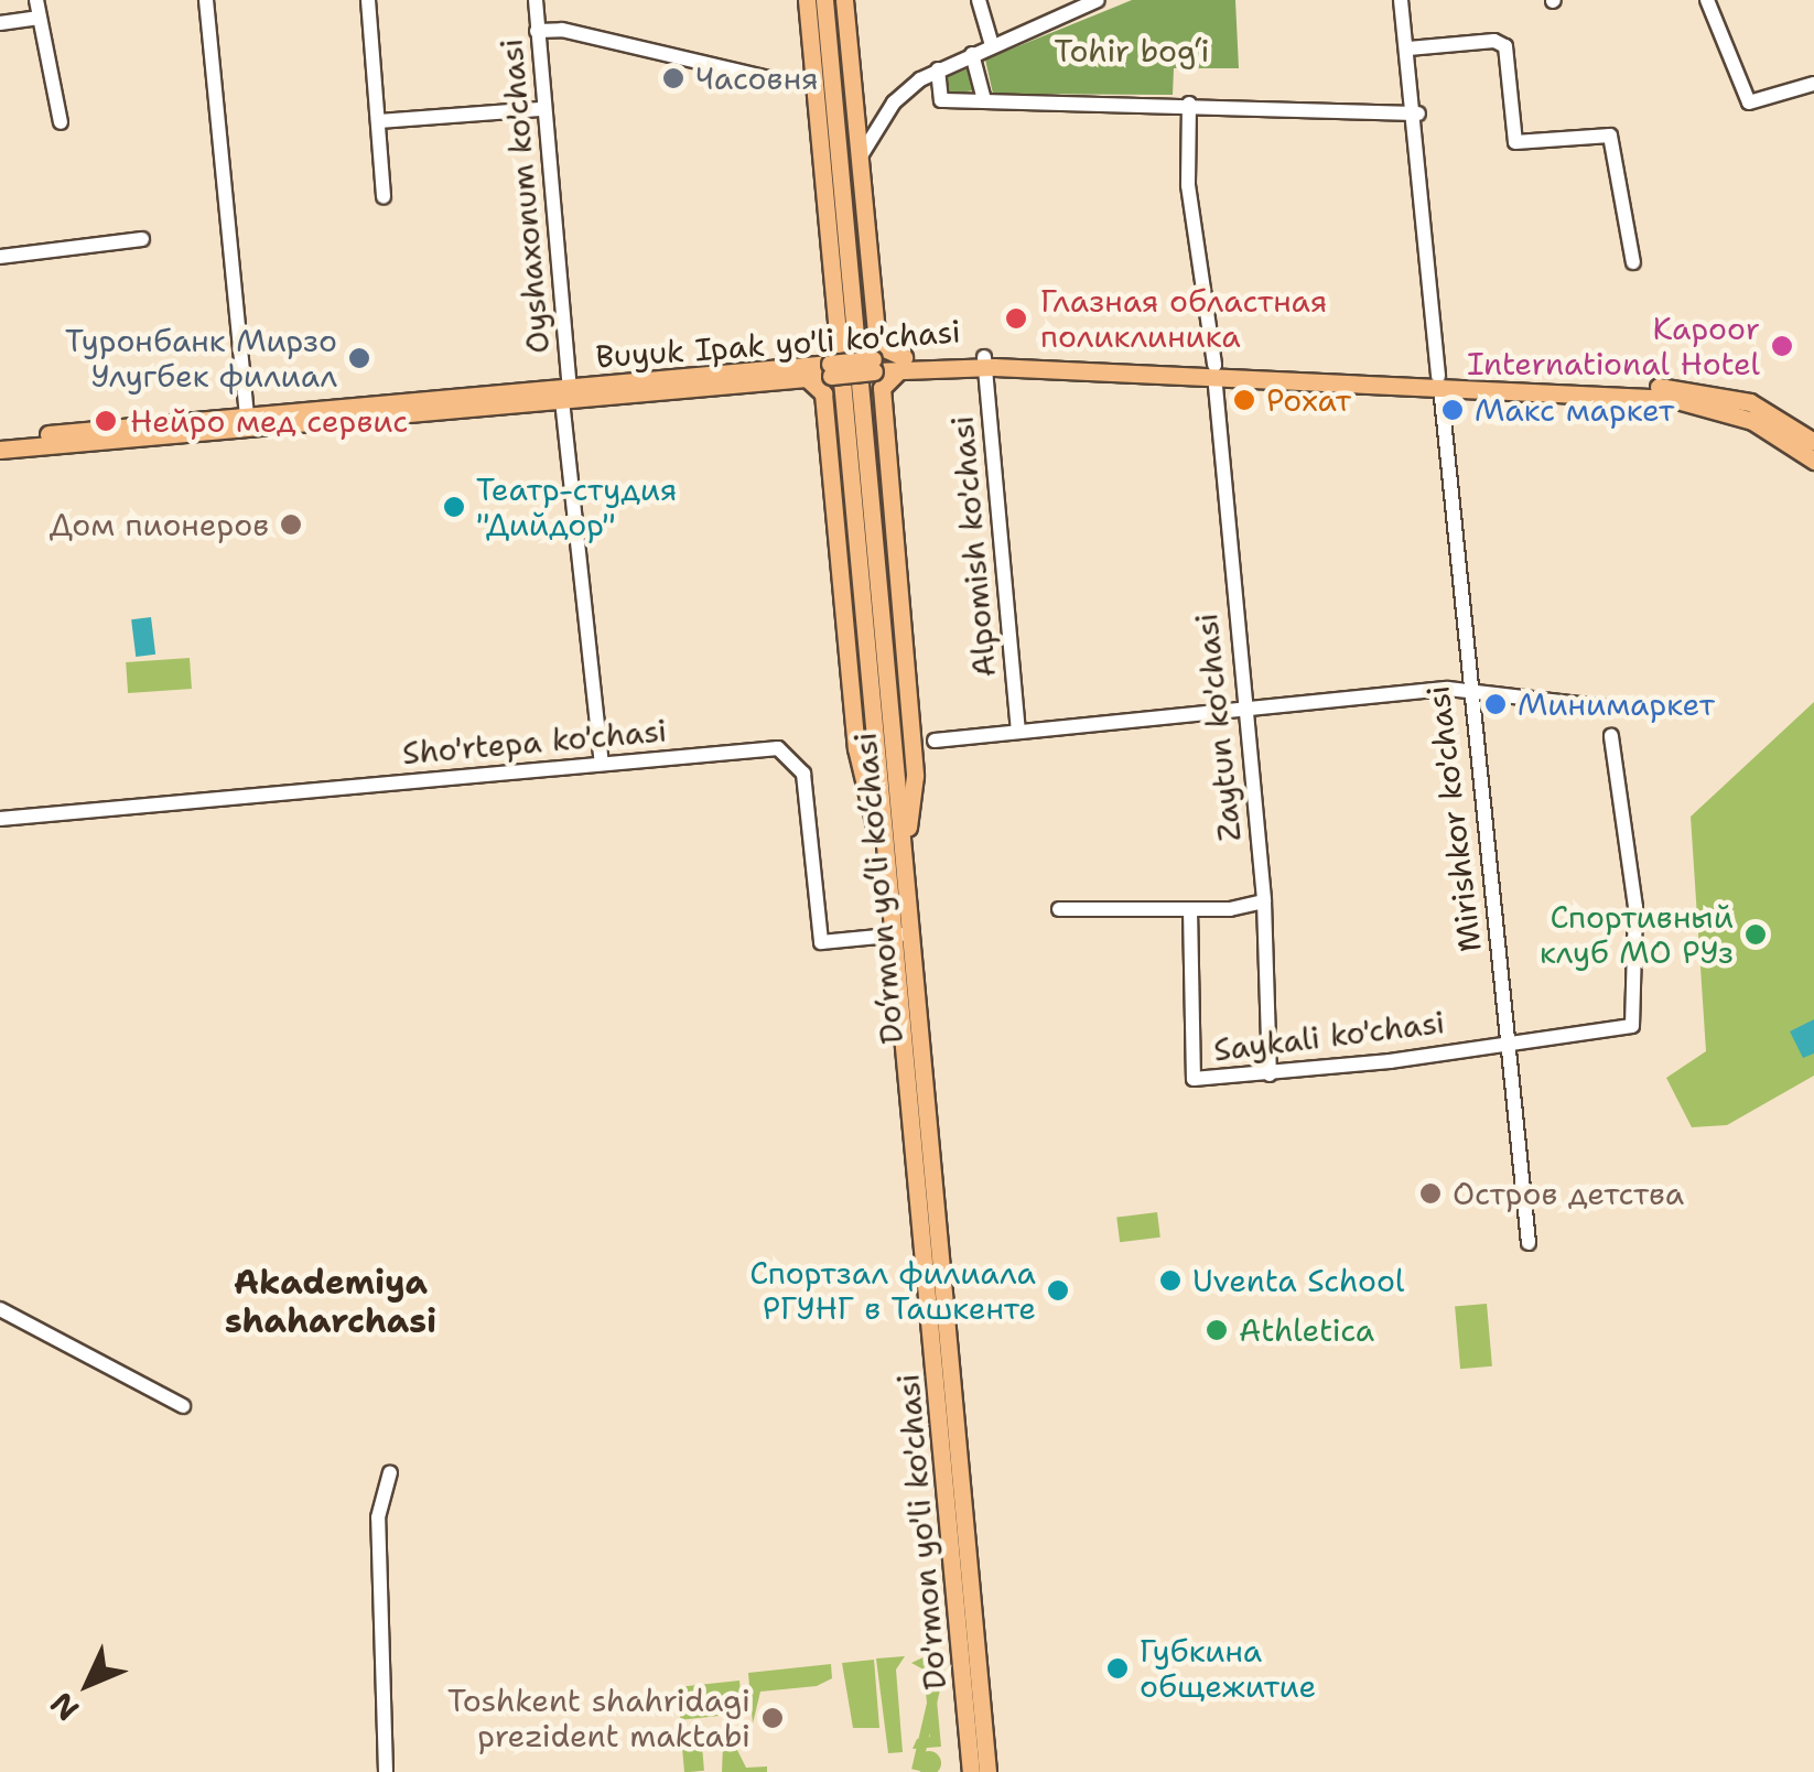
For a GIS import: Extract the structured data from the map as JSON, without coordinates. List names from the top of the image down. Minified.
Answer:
{"streets":{"main road":["Buyuk Ipak yo'li ko'chasi","Do‘rmon yo‘li ko‘chasi","Do'rmon yo'li ko'chasi"],"street":["Oyshaxonum ko'chasi","Alpomish ko'chasi","Zaytun ko'chasi","Sho'rtepa ko'chasi","Mirishkor ko'chasi","Saykali ko'chasi"]},"crossings":[["Oyshaxonum ko'chasi","Buyuk Ipak yo'li ko'chasi"],["Oyshaxonum ko'chasi","Sho'rtepa ko'chasi"],["Buyuk Ipak yo'li ko'chasi","Alpomish ko'chasi"],["Buyuk Ipak yo'li ko'chasi","Zaytun ko'chasi"],["Buyuk Ipak yo'li ko'chasi","Mirishkor ko'chasi"],["Zaytun ko'chasi","Saykali ko'chasi"],["Sho'rtepa ko'chasi","Do‘rmon yo‘li ko‘chasi"],["Mirishkor ko'chasi","Saykali ko'chasi"],["Do‘rmon yo‘li ko‘chasi","Do'rmon yo'li ko'chasi"]],"districts":["Akademiya shaharchasi"],"parks":["Tohir bog‘i"],"places":["Часовня","Глазная областная поликлиника","Kapoor International Hotel","Туронбанк Мирзо Улугбек филиал","Рохат","Макс маркет","Нейро мед сервис","Театр-студия \"Дийдор\"","Дом пионеров","Минимаркет","Спортивный клуб МО РУз","Остров детства","Uventa School","Спортзал филиала РГУНГ в Ташкенте","Athletica","Губкина общежитие","Toshkent shahridagi prezident maktabi"],"north":"bottom left"}
